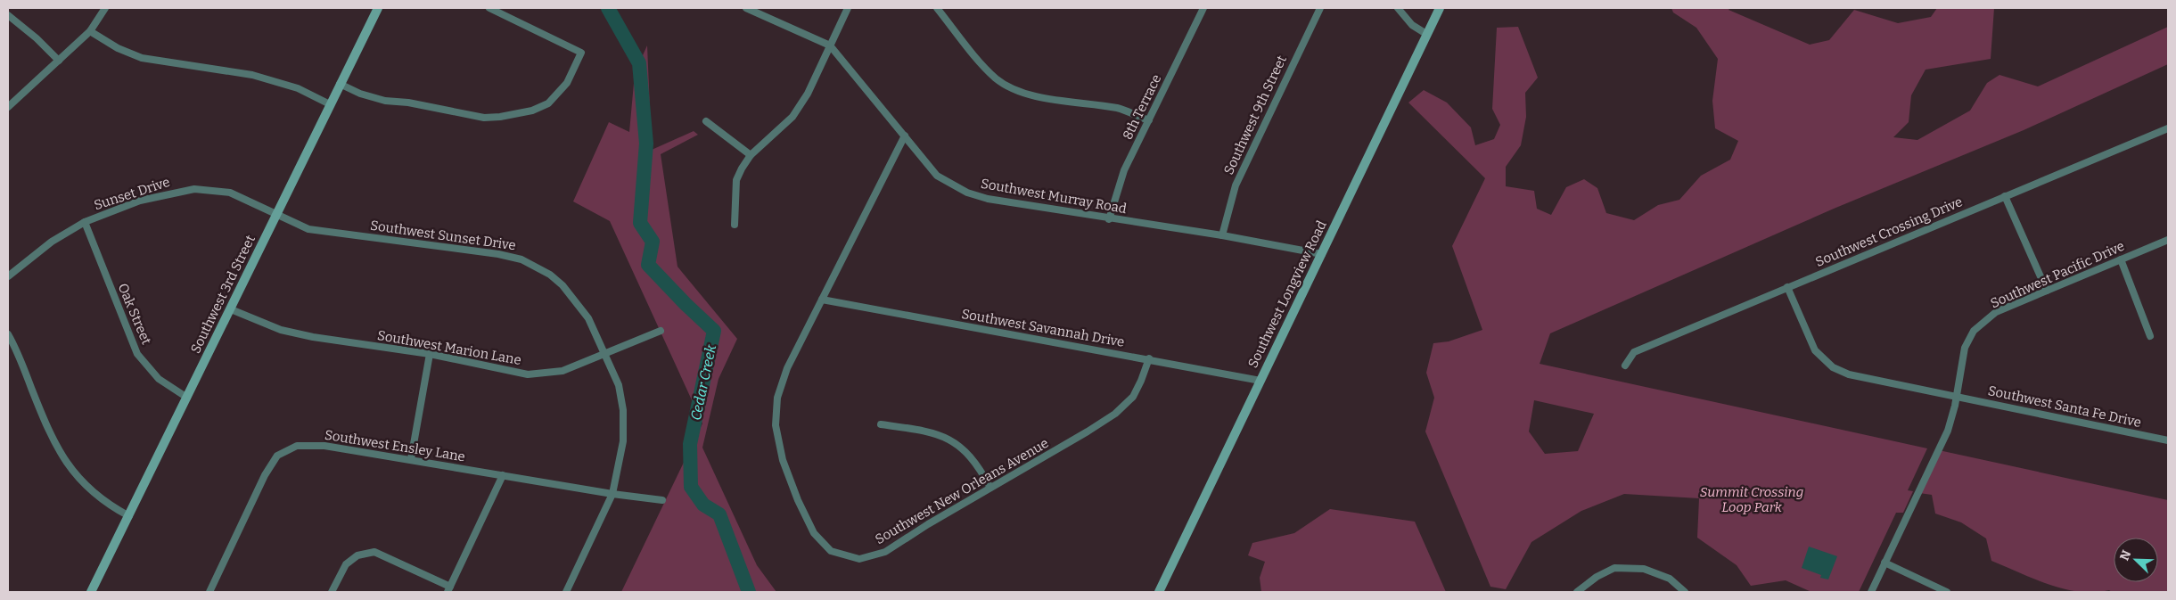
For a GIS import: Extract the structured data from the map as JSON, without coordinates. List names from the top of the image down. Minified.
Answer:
{"streets":{"main road":["Southwest 3rd Street","Southwest Longview Road"],"street":["8th Terrace","Southwest 9th Street","Sunset Drive","Southwest Murray Road","Southwest Crossing Drive","Southwest Sunset Drive","Southwest Pacific Drive","Oak Street","Southwest Savannah Drive","Southwest Marion Lane","Southwest Santa Fe Drive","Southwest Ensley Lane","Southwest New Orleans Avenue"]},"crossings":[["8th Terrace","Southwest Murray Road"],["Southwest 9th Street","Southwest Murray Road"],["Sunset Drive","Southwest Sunset Drive"],["Sunset Drive","Southwest 3rd Street"],["Sunset Drive","Oak Street"],["Southwest Murray Road","Southwest Longview Road"],["Southwest Murray Road","Southwest New Orleans Avenue"],["Southwest Crossing Drive","Southwest Santa Fe Drive"],["Southwest Sunset Drive","Southwest 3rd Street"],["Southwest Sunset Drive","Southwest Marion Lane"],["Southwest Sunset Drive","Southwest Ensley Lane"],["Southwest Pacific Drive","Southwest Santa Fe Drive"],["Southwest 3rd Street","Oak Street"],["Southwest 3rd Street","Southwest Marion Lane"],["Southwest Longview Road","Southwest Savannah Drive"],["Southwest Savannah Drive","Southwest New Orleans Avenue"]],"water":["Cedar Creek"],"parks":["Summit Crossing Loop Park"],"north":"top left"}
